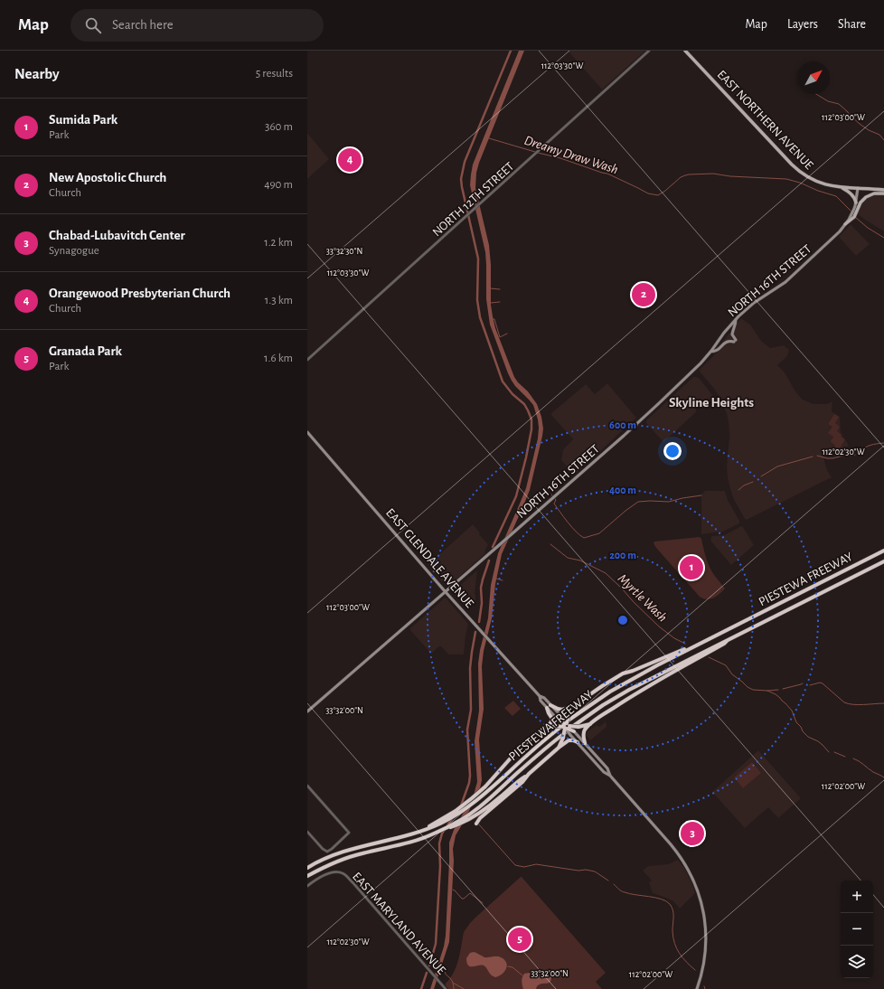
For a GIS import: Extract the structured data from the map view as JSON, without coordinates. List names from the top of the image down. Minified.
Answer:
{"streets":{"highway":["PIESTEWA FREEWAY"],"main road":["EAST NORTHERN AVENUE","NORTH 16TH STREET","EAST GLENDALE AVENUE"],"street":["NORTH 12TH STREET","EAST MARYLAND AVENUE"]},"crossings":[["NORTH 16TH STREET","EAST GLENDALE AVENUE"]],"districts":["Skyline Heights"],"water":["Dreamy Draw Wash","Myrtle Wash"],"north":"top right","page":{"header":"Map","search":"Search here","nav":["Map","Layers","Share"],"heading":["Nearby","5 results"],"list":[{"mark":"1","name":"Sumida Park","note":"Park","value":"360 m"},{"mark":"2","name":"New Apostolic Church","note":"Church","value":"490 m"},{"mark":"3","name":"Chabad-Lubavitch Center","note":"Synagogue","value":"1.2 km"},{"mark":"4","name":"Orangewood Presbyterian Church","note":"Church","value":"1.3 km"},{"mark":"5","name":"Granada Park","note":"Park","value":"1.6 km"}],"pins":["4","2","1","3","5"],"map_buttons":["+","−"]},"coordinates":["112°03'30\"W","112°03'00\"W","33°32'30\"N","112°02'30\"W","33°32'00\"N","112°02'00\"W"],"rings":["600 m","400 m","200 m"]}
